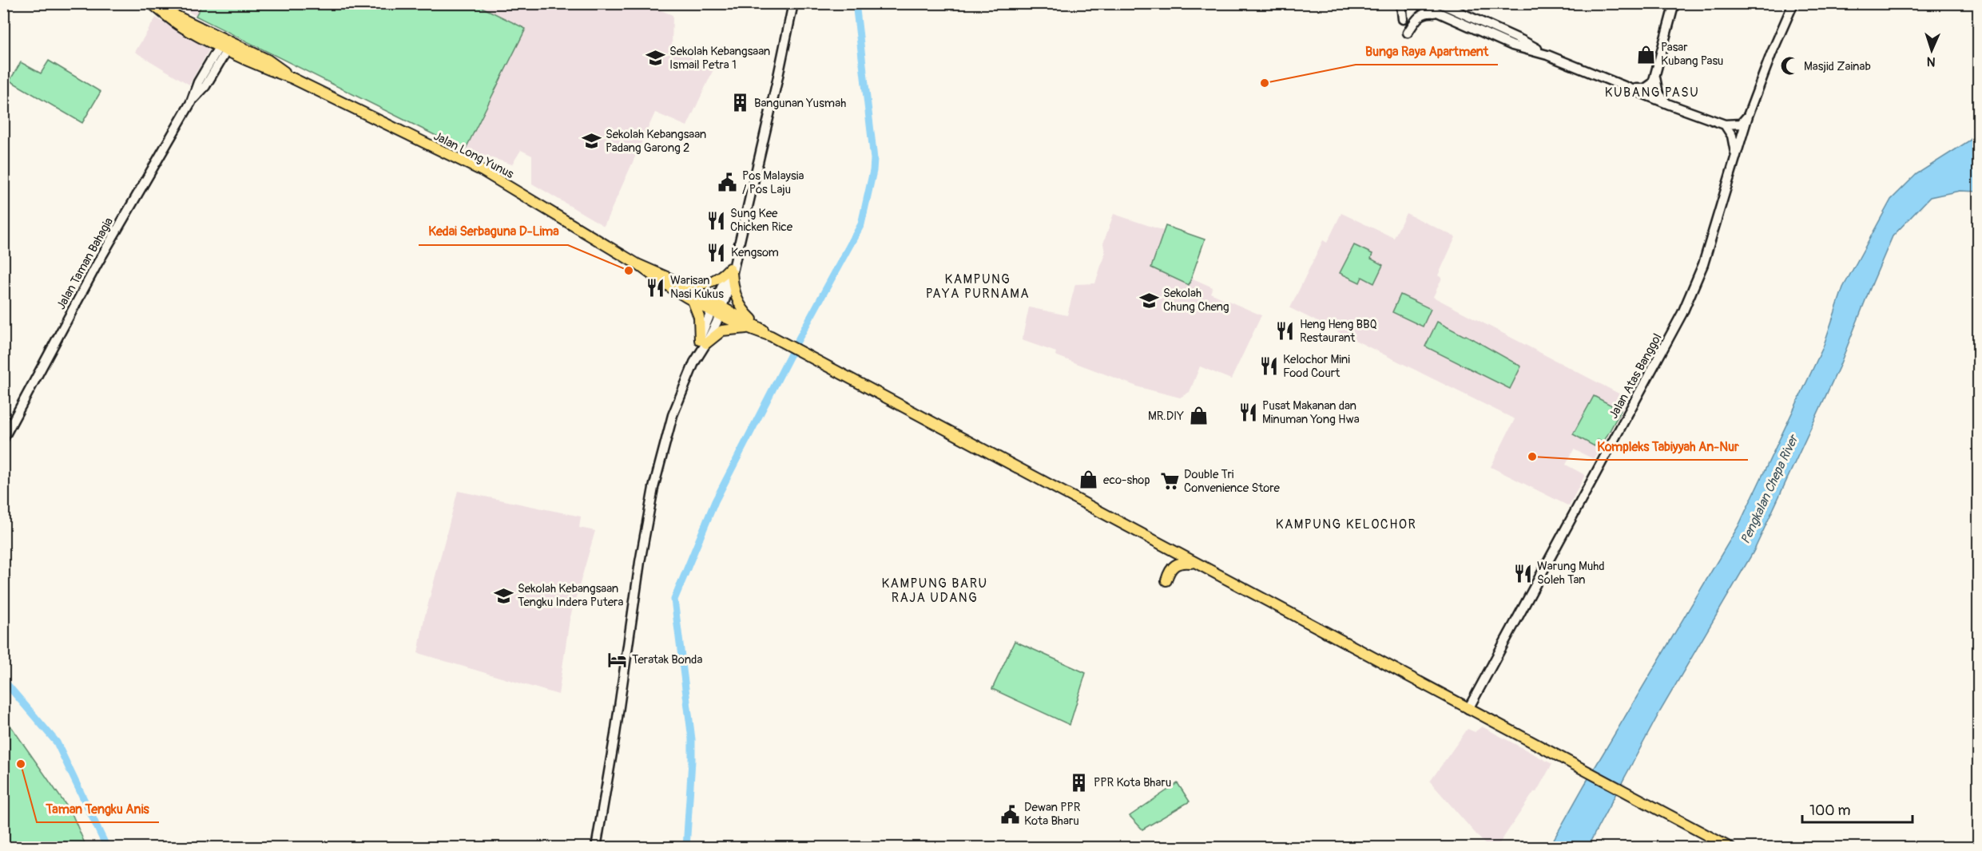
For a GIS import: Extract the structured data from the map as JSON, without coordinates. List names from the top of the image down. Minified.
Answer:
{"streets":{"main road":["Jalan Long Yunus","Jalan Taman Bahagia","Jalan Atas Banggol"]},"crossings":[["Jalan Long Yunus","Jalan Taman Bahagia"]],"districts":["KUBANG PASU","KAMPUNG PAYA PURNAMA","KAMPUNG KELOCHOR","KAMPUNG BARU RAJA UDANG"],"water":["Pengkalan Chepa River"],"places":{"shop":["Pasar Kubang Pasu","MR.DIY","eco-shop"],"school or university":["Sekolah Kebangsaan Ismail Petra 1","Sekolah Kebangsaan Padang Garong 2","Sekolah Chung Cheng","Sekolah Kebangsaan Tengku Indera Putera"],"mosque":["Masjid Zainab"],"other":["Bunga Raya Apartment","Kedai Serbaguna D-Lima","Kompleks Tabiyyah An-Nur","Taman Tengku Anis"],"building":["Bangunan Yusmah","PPR Kota Bharu"],"public building":["Pos Malaysia / Pos Laju","Dewan PPR Kota Bharu"],"restaurant":["Sung Kee Chicken Rice","Kengsom","Warisan Nasi Kukus","Heng Heng BBQ Restaurant","Kelochor Mini Food Court","Pusat Makanan dan Minuman Yong Hwa","Warung Muhd Soleh Tan"],"supermarket":["Double Tri Convenience Store"],"hotel":["Teratak Bonda"]},"scale_bar":"100 m","north":"bottom"}
